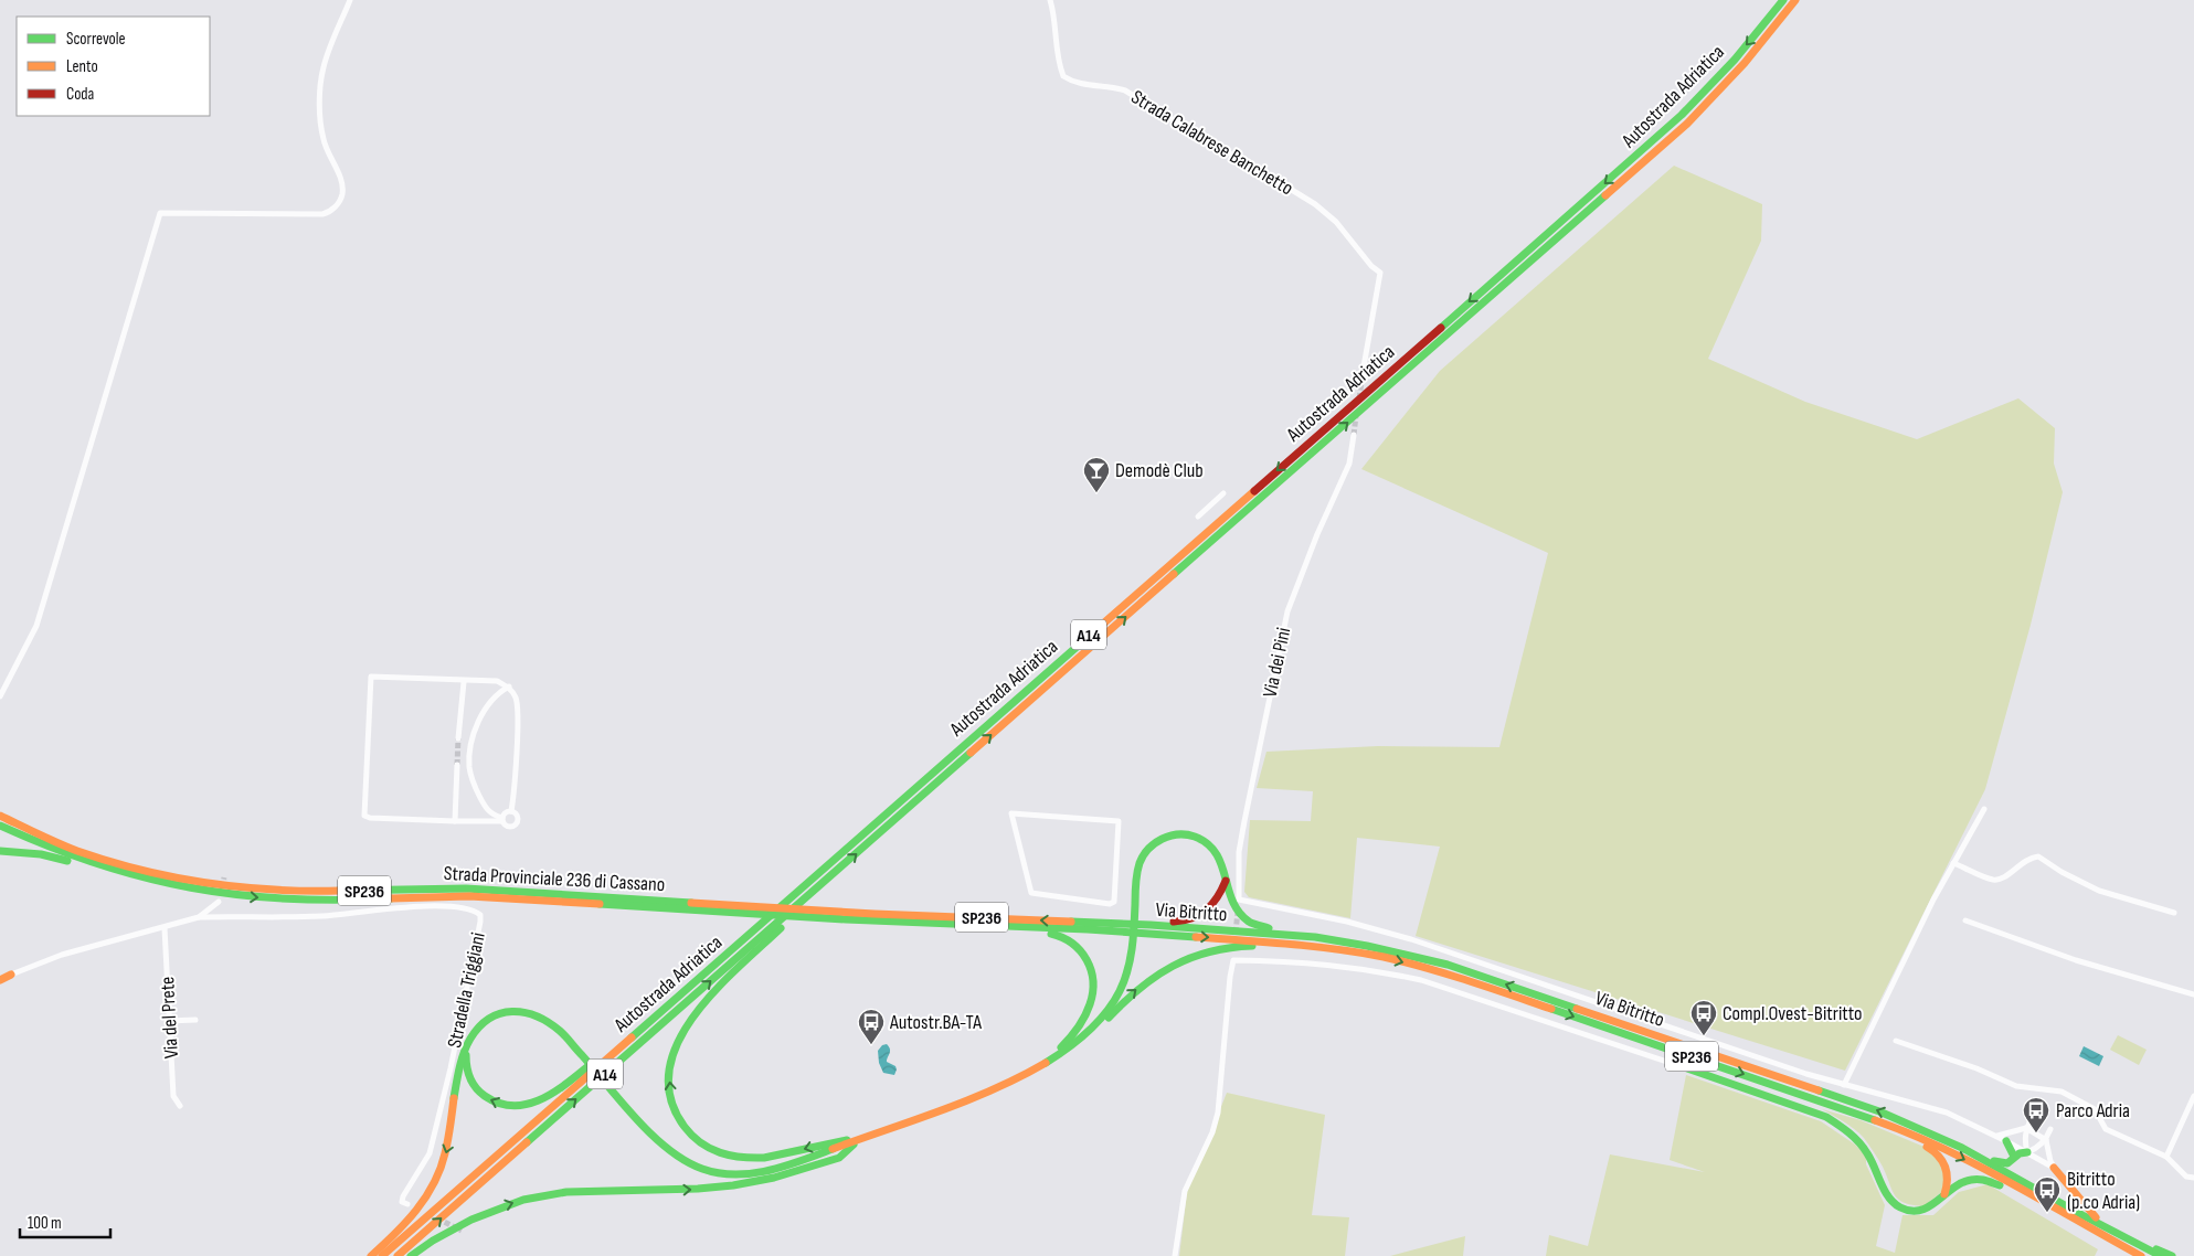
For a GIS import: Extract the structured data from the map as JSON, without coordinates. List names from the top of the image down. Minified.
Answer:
{"streets":{"main road":["Autostrada Adriatica","A14","Strada Provinciale 236 di Cassano","SP236","Via Bitritto"],"street":["Strada Calabrese Banchetto","Via dei Pini","Stradella Triggiani","Via del Prete"]},"crossings":[["Autostrada Adriatica","A14"],["Strada Provinciale 236 di Cassano","Via Bitritto"]],"places":{"bar":["Demodè Club"],"bus stop":["Compl.Ovest-Bitritto","Autostr.BA-TA","Parco Adria","Bitritto (p.co Adria)"]},"legend":["Scorrevole","Lento","Coda"],"scale_bar":"100 m"}
